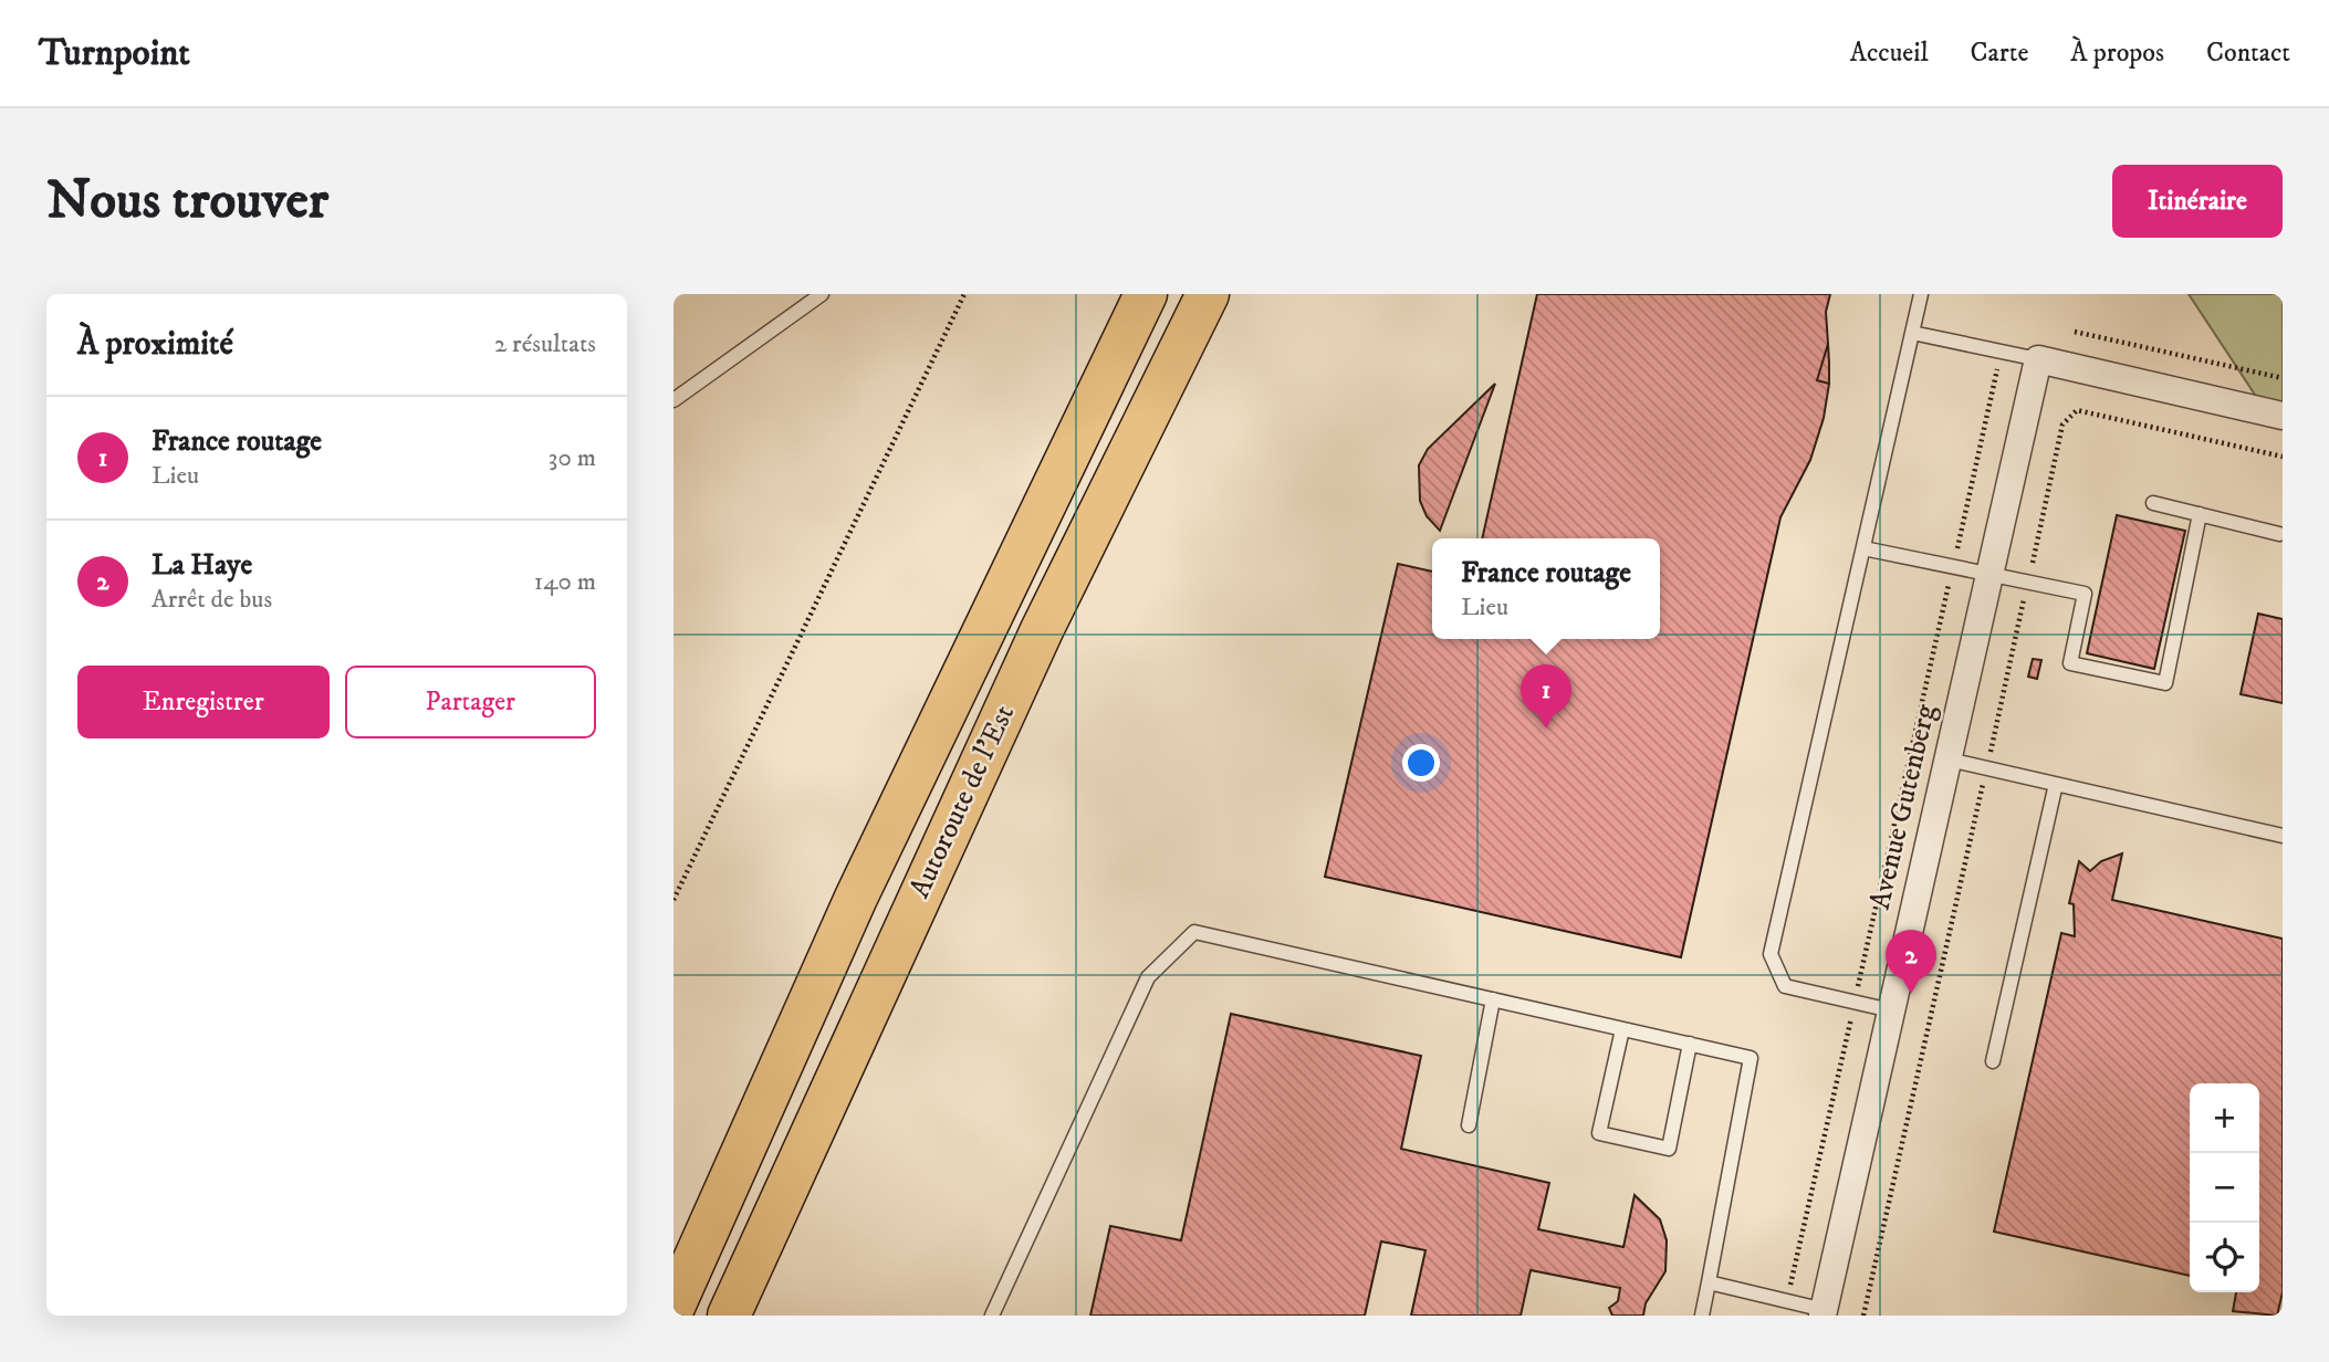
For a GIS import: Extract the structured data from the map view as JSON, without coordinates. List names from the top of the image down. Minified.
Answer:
{"streets":{"highway":["Autoroute de l’Est"],"street":["Avenue Gutenberg"]},"page":{"header":"Turnpoint","nav":["Accueil","Carte","À propos","Contact"],"buttons":["Itinéraire",["Enregistrer","Partager"]],"title":"Nous trouver","heading":["À proximité","2 résultats"],"list":[{"mark":"1","name":"France routage","note":"Lieu","value":"30 m"},{"mark":"2","name":"La Haye","note":"Arrêt de bus","value":"140 m"}],"popup":["France routage","Lieu"],"pins":["1","2"],"map_buttons":["+","−"]}}
